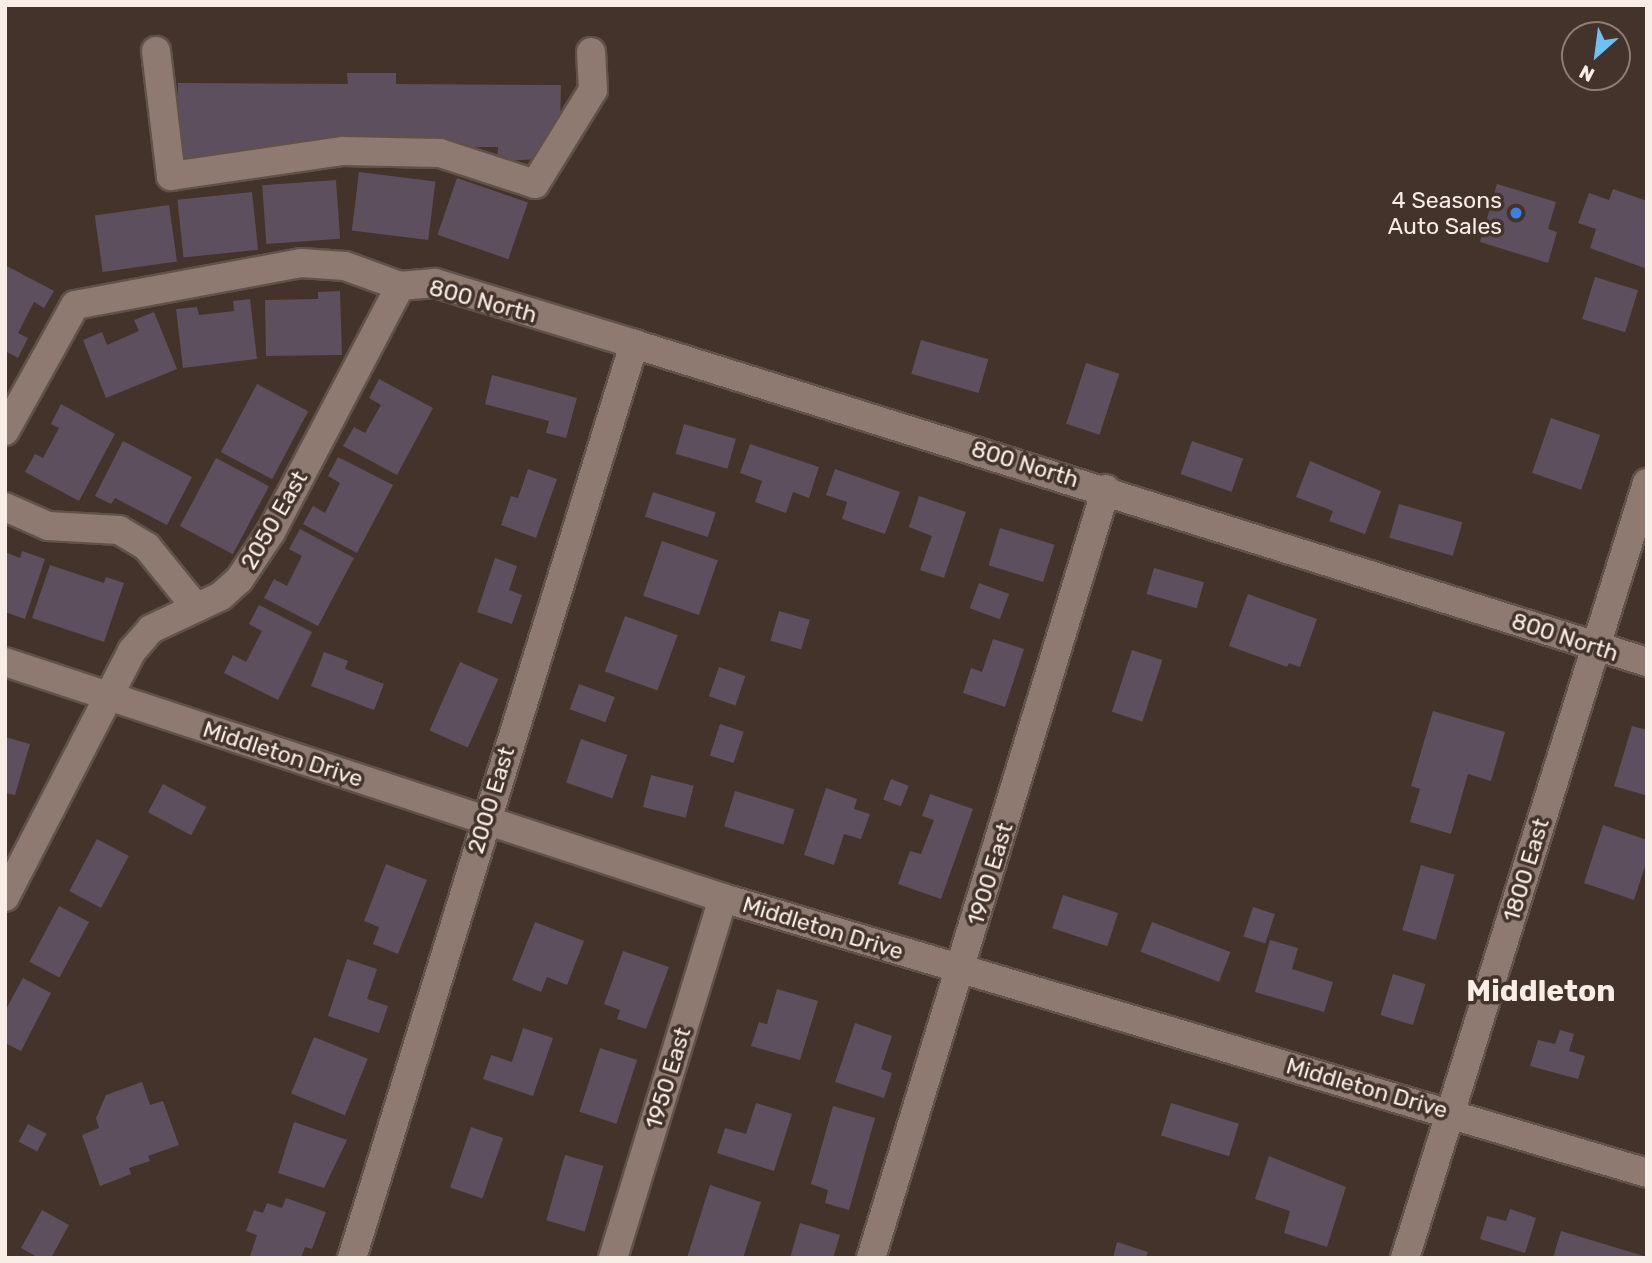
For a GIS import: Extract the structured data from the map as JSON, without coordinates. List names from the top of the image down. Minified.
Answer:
{"streets":{"street":["800 North","2050 East","Middleton Drive","2000 East","1800 East","1900 East","1950 East"]},"crossings":[["800 North","2050 East"],["800 North","2000 East"],["800 North","1800 East"],["800 North","1900 East"],["2050 East","Middleton Drive"],["Middleton Drive","2000 East"],["Middleton Drive","1800 East"],["Middleton Drive","1900 East"],["Middleton Drive","1950 East"]],"districts":["Middleton"],"places":["4 Seasons Auto Sales"],"north":"bottom left"}
